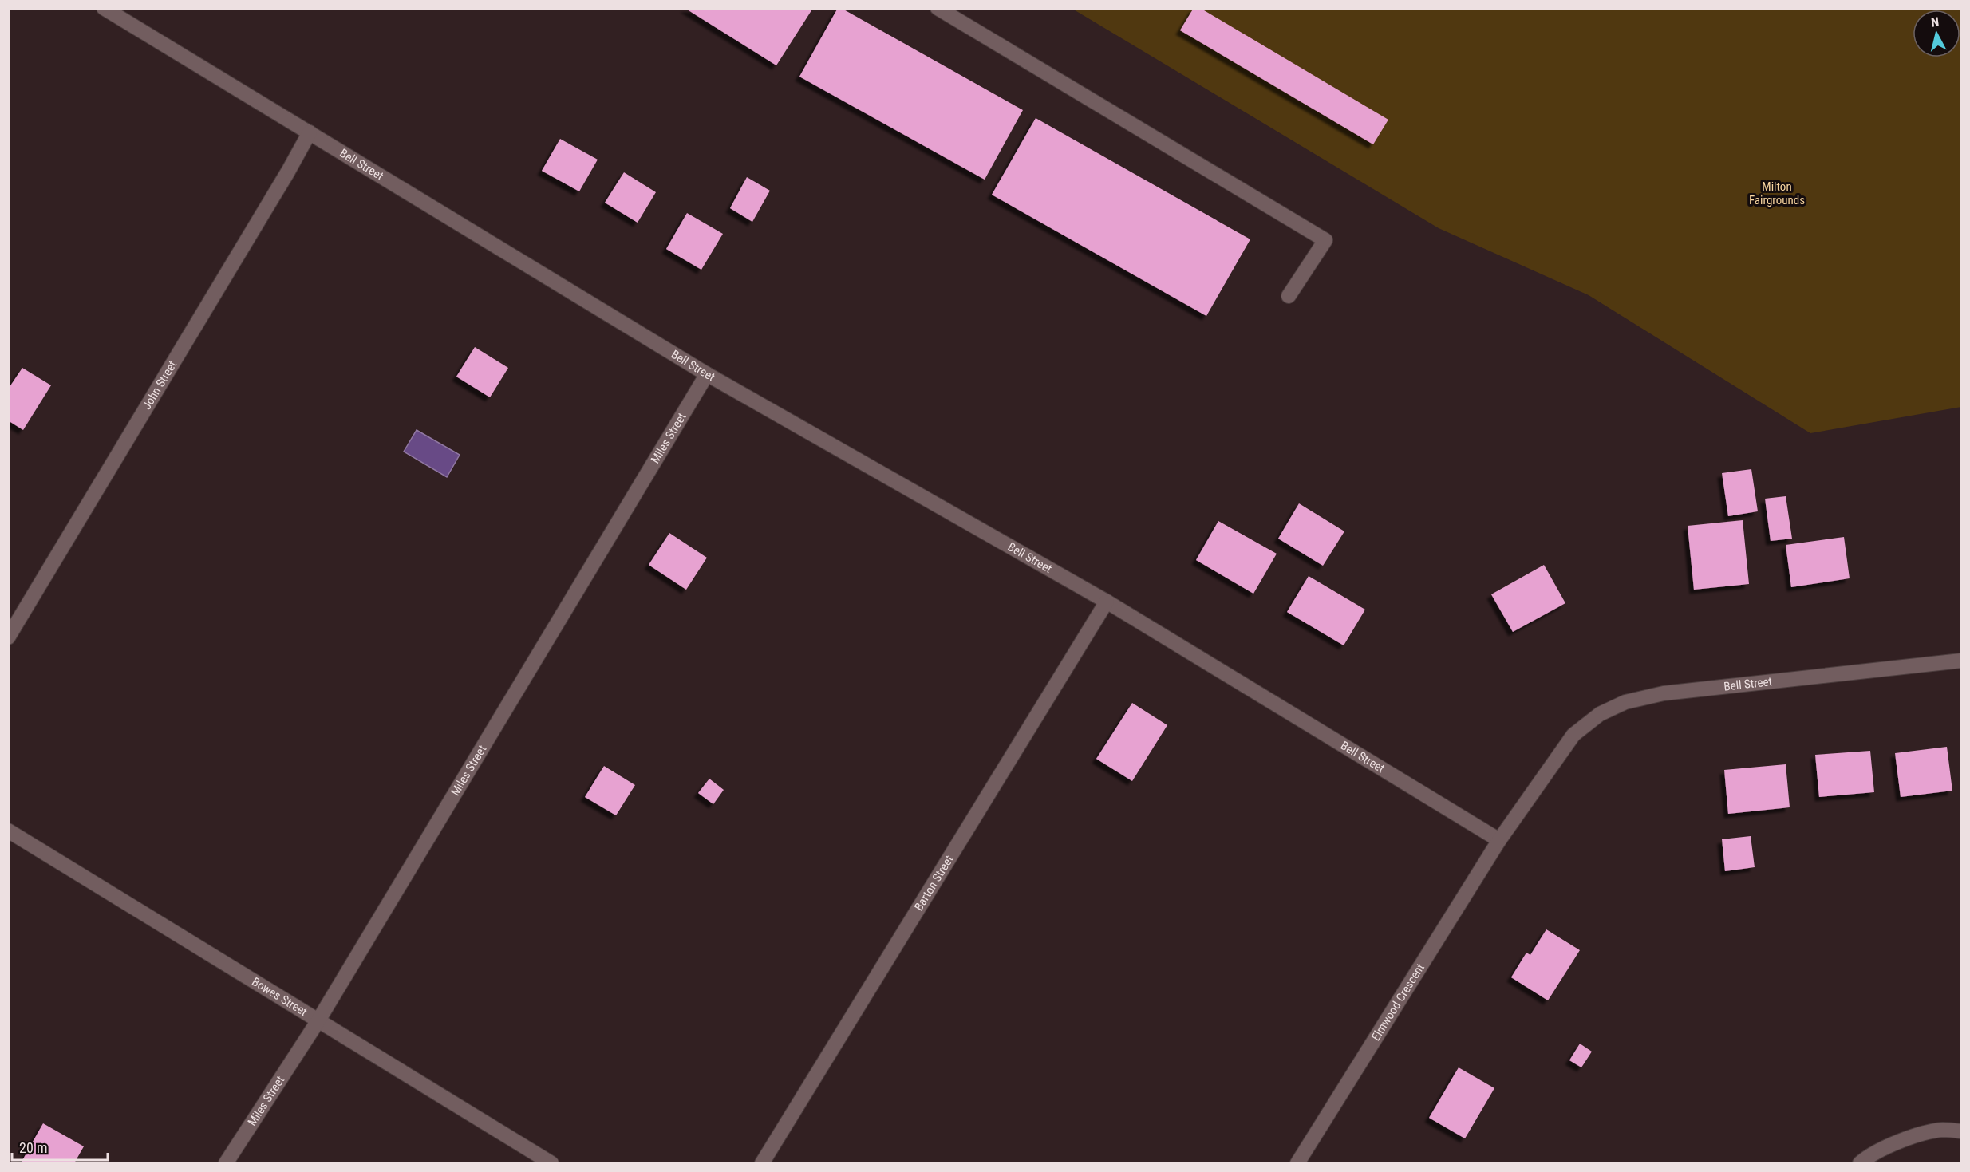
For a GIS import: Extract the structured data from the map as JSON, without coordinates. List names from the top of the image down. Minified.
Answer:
{"streets":{"street":["Bell Street","John Street","Miles Street","Barton Street","Bowes Street","Elmwood Crescent"]},"crossings":[["Bell Street","John Street"],["Bell Street","Miles Street"],["Bell Street","Barton Street"],["Bell Street","Elmwood Crescent"],["Miles Street","Bowes Street"]],"parks":["Milton Fairgrounds"],"scale_bar":"20 m","north":"top"}
